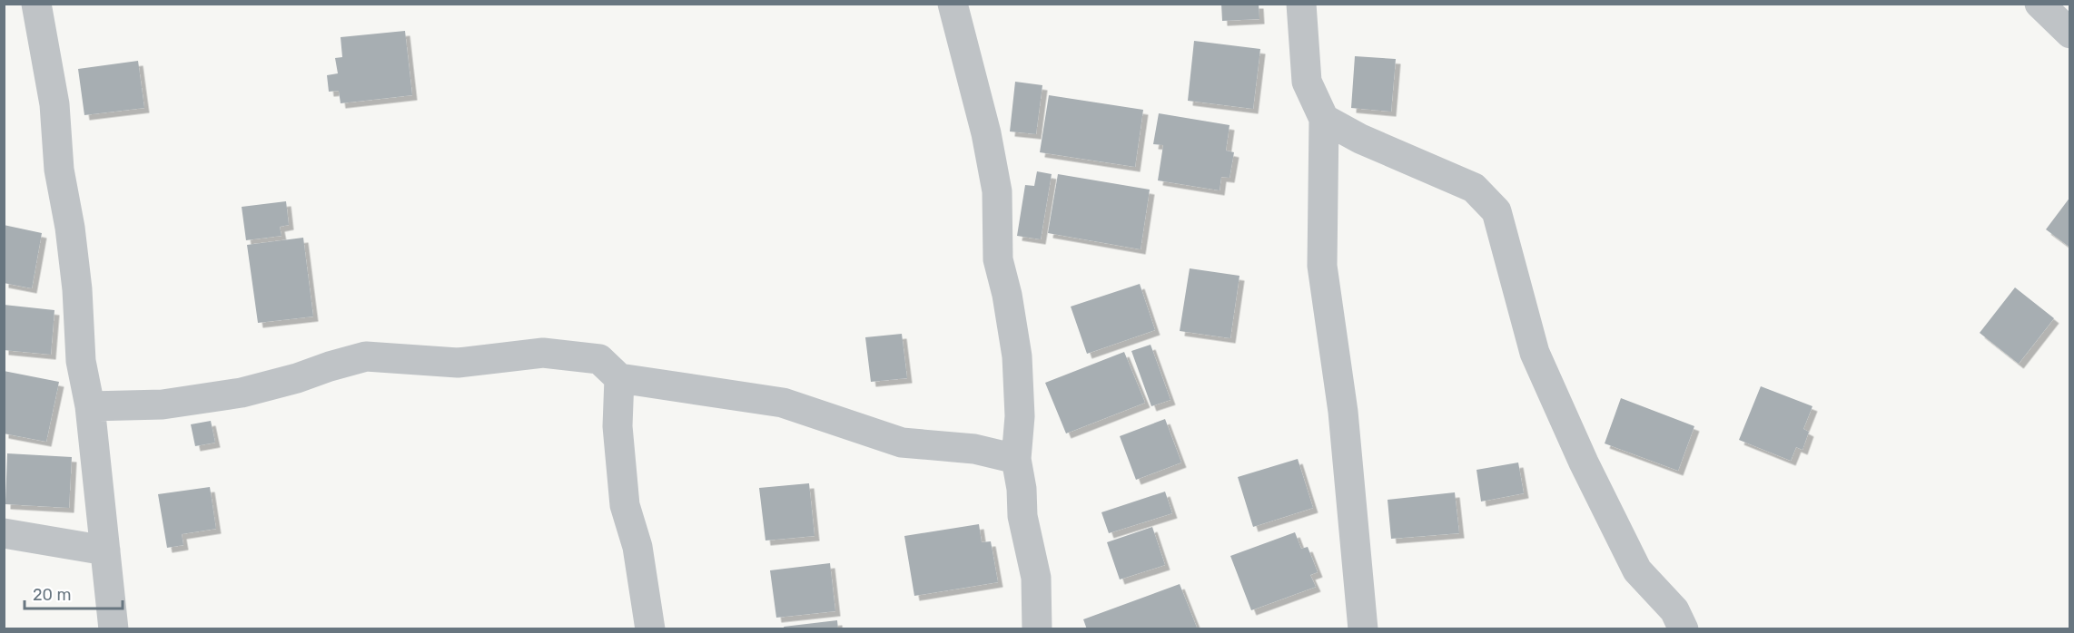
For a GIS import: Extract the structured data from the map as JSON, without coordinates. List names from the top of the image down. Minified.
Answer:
{"scale_bar":"20 m"}
